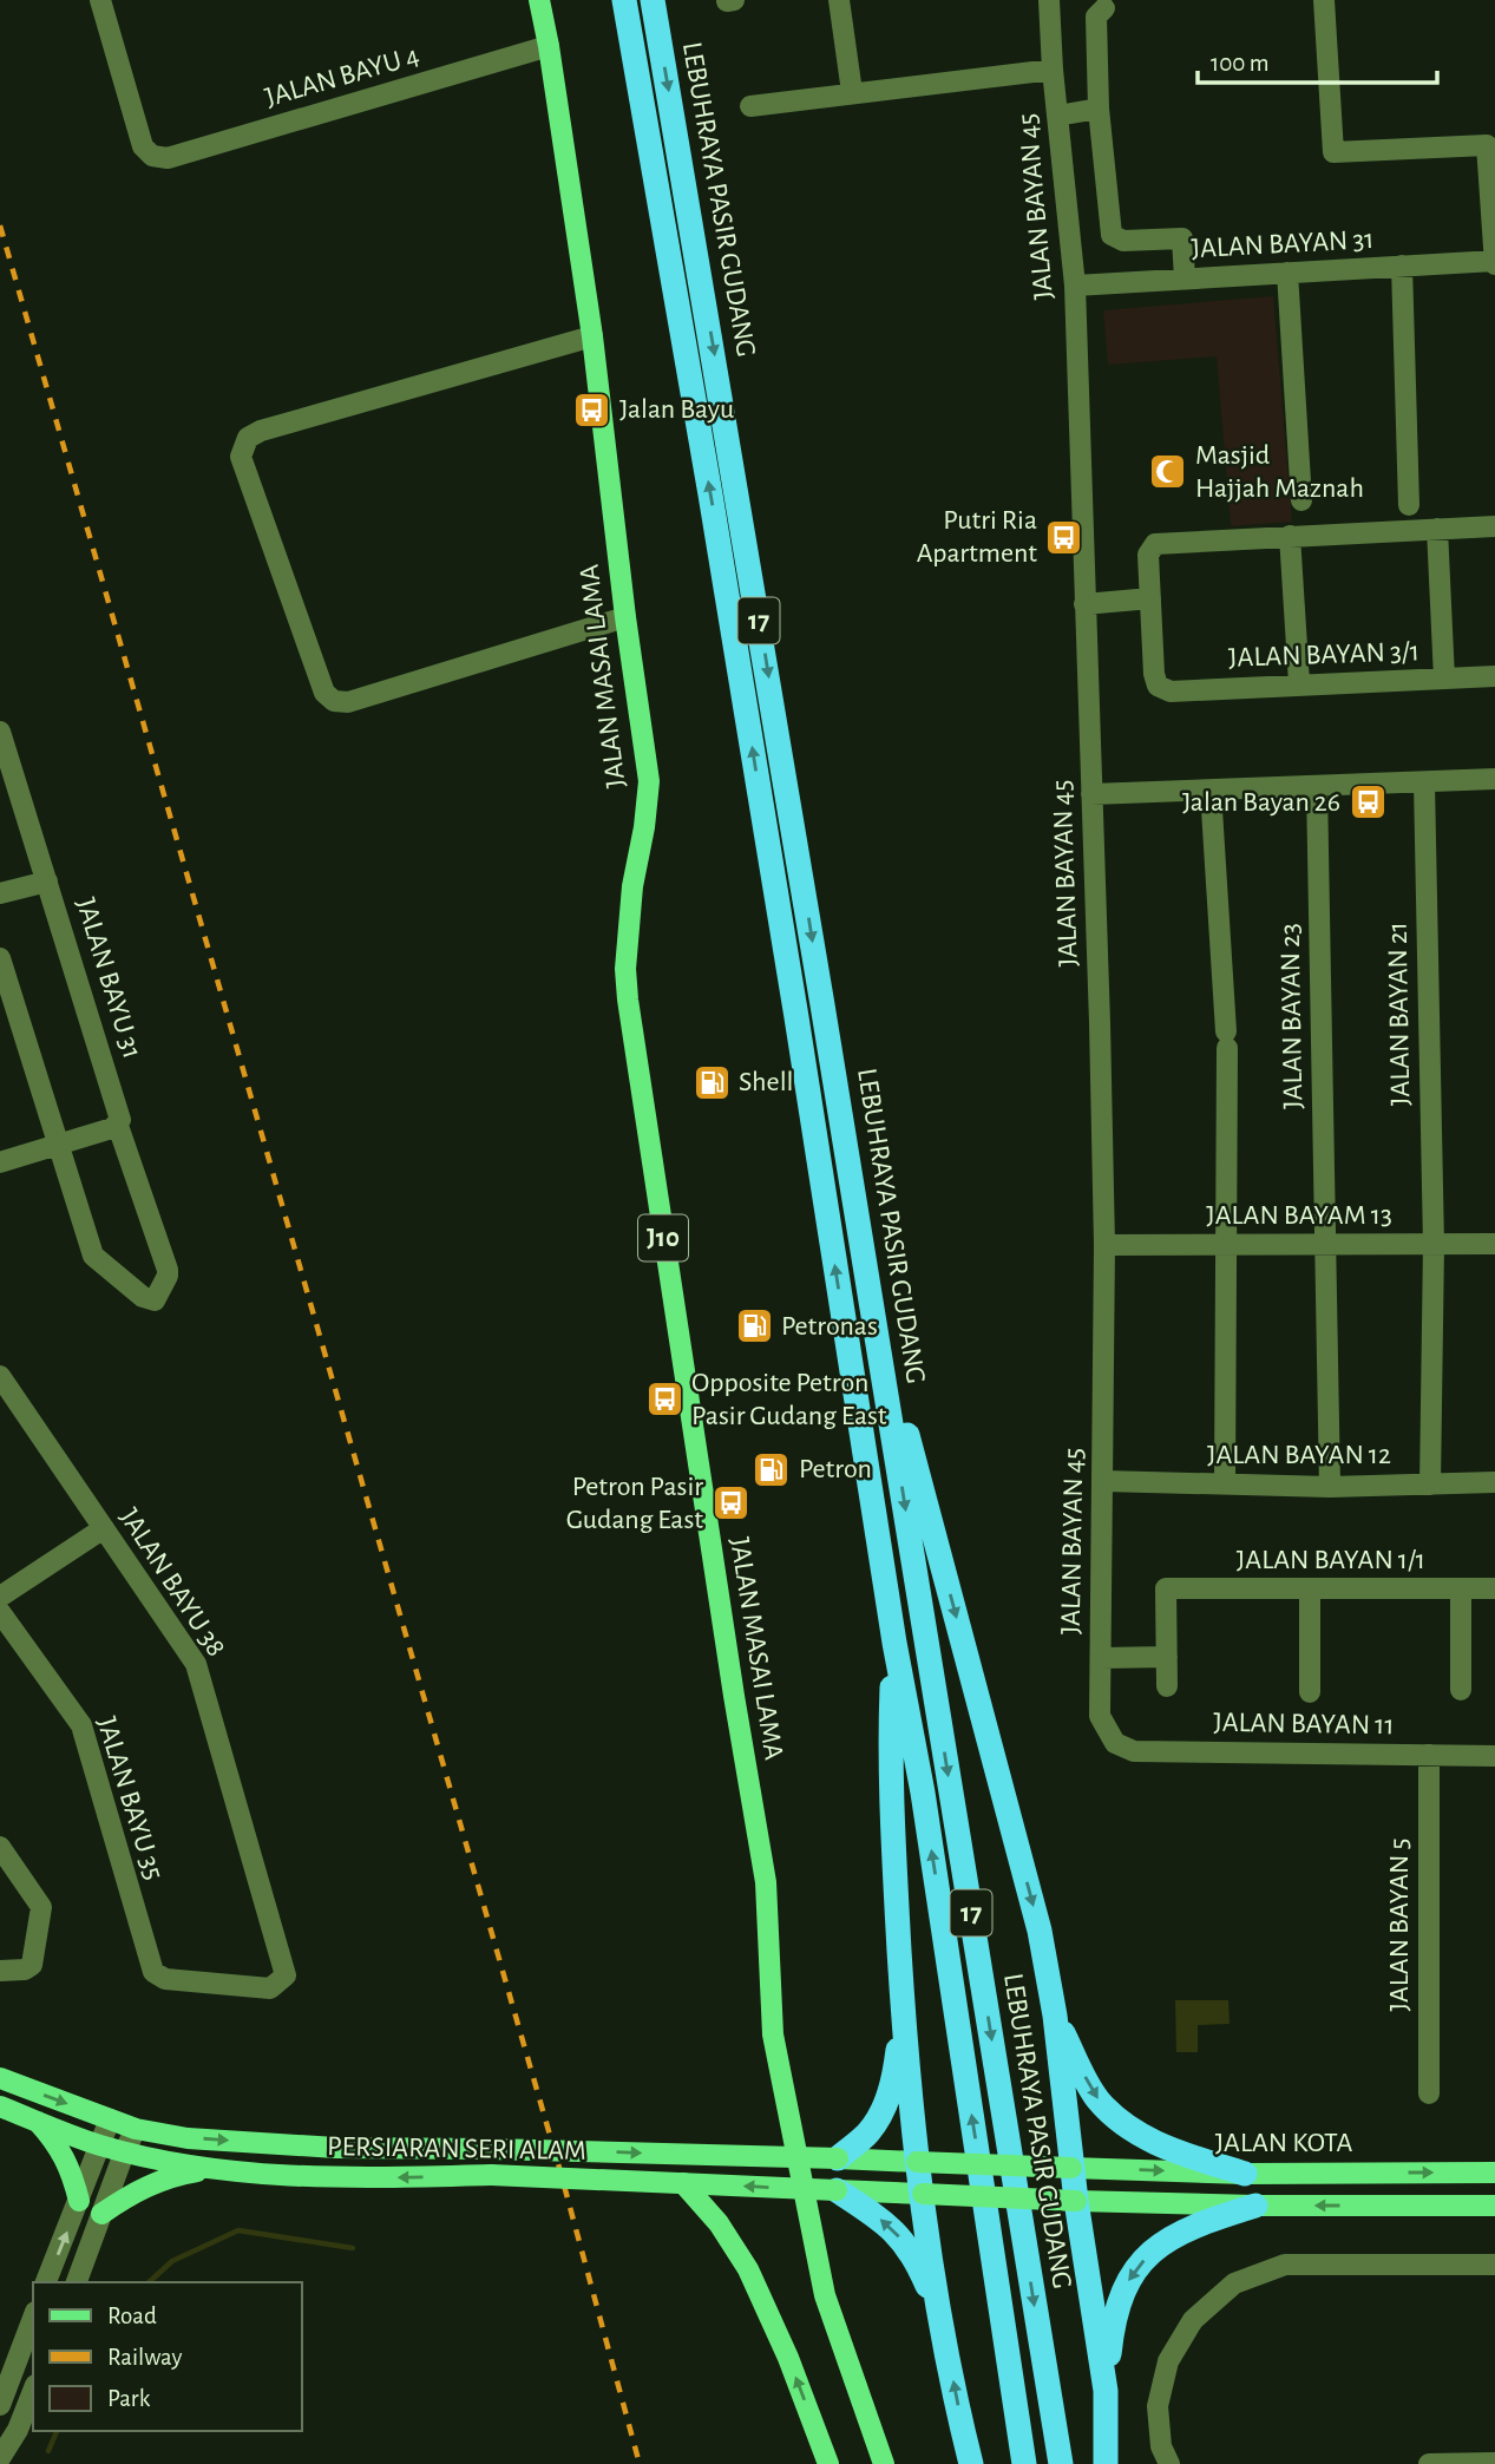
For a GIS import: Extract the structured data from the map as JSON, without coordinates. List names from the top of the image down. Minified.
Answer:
{"streets":{"highway":["LEBUHRAYA PASIR GUDANG","17"],"main road":["JALAN MASAI LAMA","J10","JALAN KOTA","PERSIARAN SERI ALAM"],"street":["JALAN BAYU 4","JALAN BAYAN 45","JALAN BAYAN 31","JALAN BAYAN 3/1","JALAN BAYU 31","JALAN BAYAN 21","JALAN BAYAN 23","JALAN BAYAM 13","JALAN BAYAN 12","JALAN BAYAN 1/1","JALAN BAYU 38","JALAN BAYAN 11","JALAN BAYU 35","JALAN BAYAN 5"]},"crossings":[["JALAN BAYU 4","JALAN MASAI LAMA"],["JALAN BAYAN 45","JALAN BAYAN 31"],["JALAN BAYAN 45","JALAN BAYAM 13"],["JALAN BAYAN 45","JALAN BAYAN 12"],["JALAN BAYAN 45","JALAN BAYAN 11"],["JALAN BAYAN 21","JALAN BAYAM 13"],["JALAN BAYAN 21","JALAN BAYAN 12"],["JALAN BAYAN 23","JALAN BAYAM 13"],["JALAN BAYAN 23","JALAN BAYAN 12"],["JALAN BAYU 38","JALAN BAYU 35"],["JALAN BAYAN 11","JALAN BAYAN 5"],["JALAN KOTA","PERSIARAN SERI ALAM"]],"places":{"bus stop":["Jalan Bayu","Putri Ria Apartment","Jalan Bayan 26","Opposite Petron Pasir Gudang East","Petron Pasir Gudang East"],"mosque":["Masjid Hajjah Maznah"],"fuel station":["Shell","Petronas","Petron"]},"legend":["Road","Railway","Park"],"scale_bar":"100 m"}
